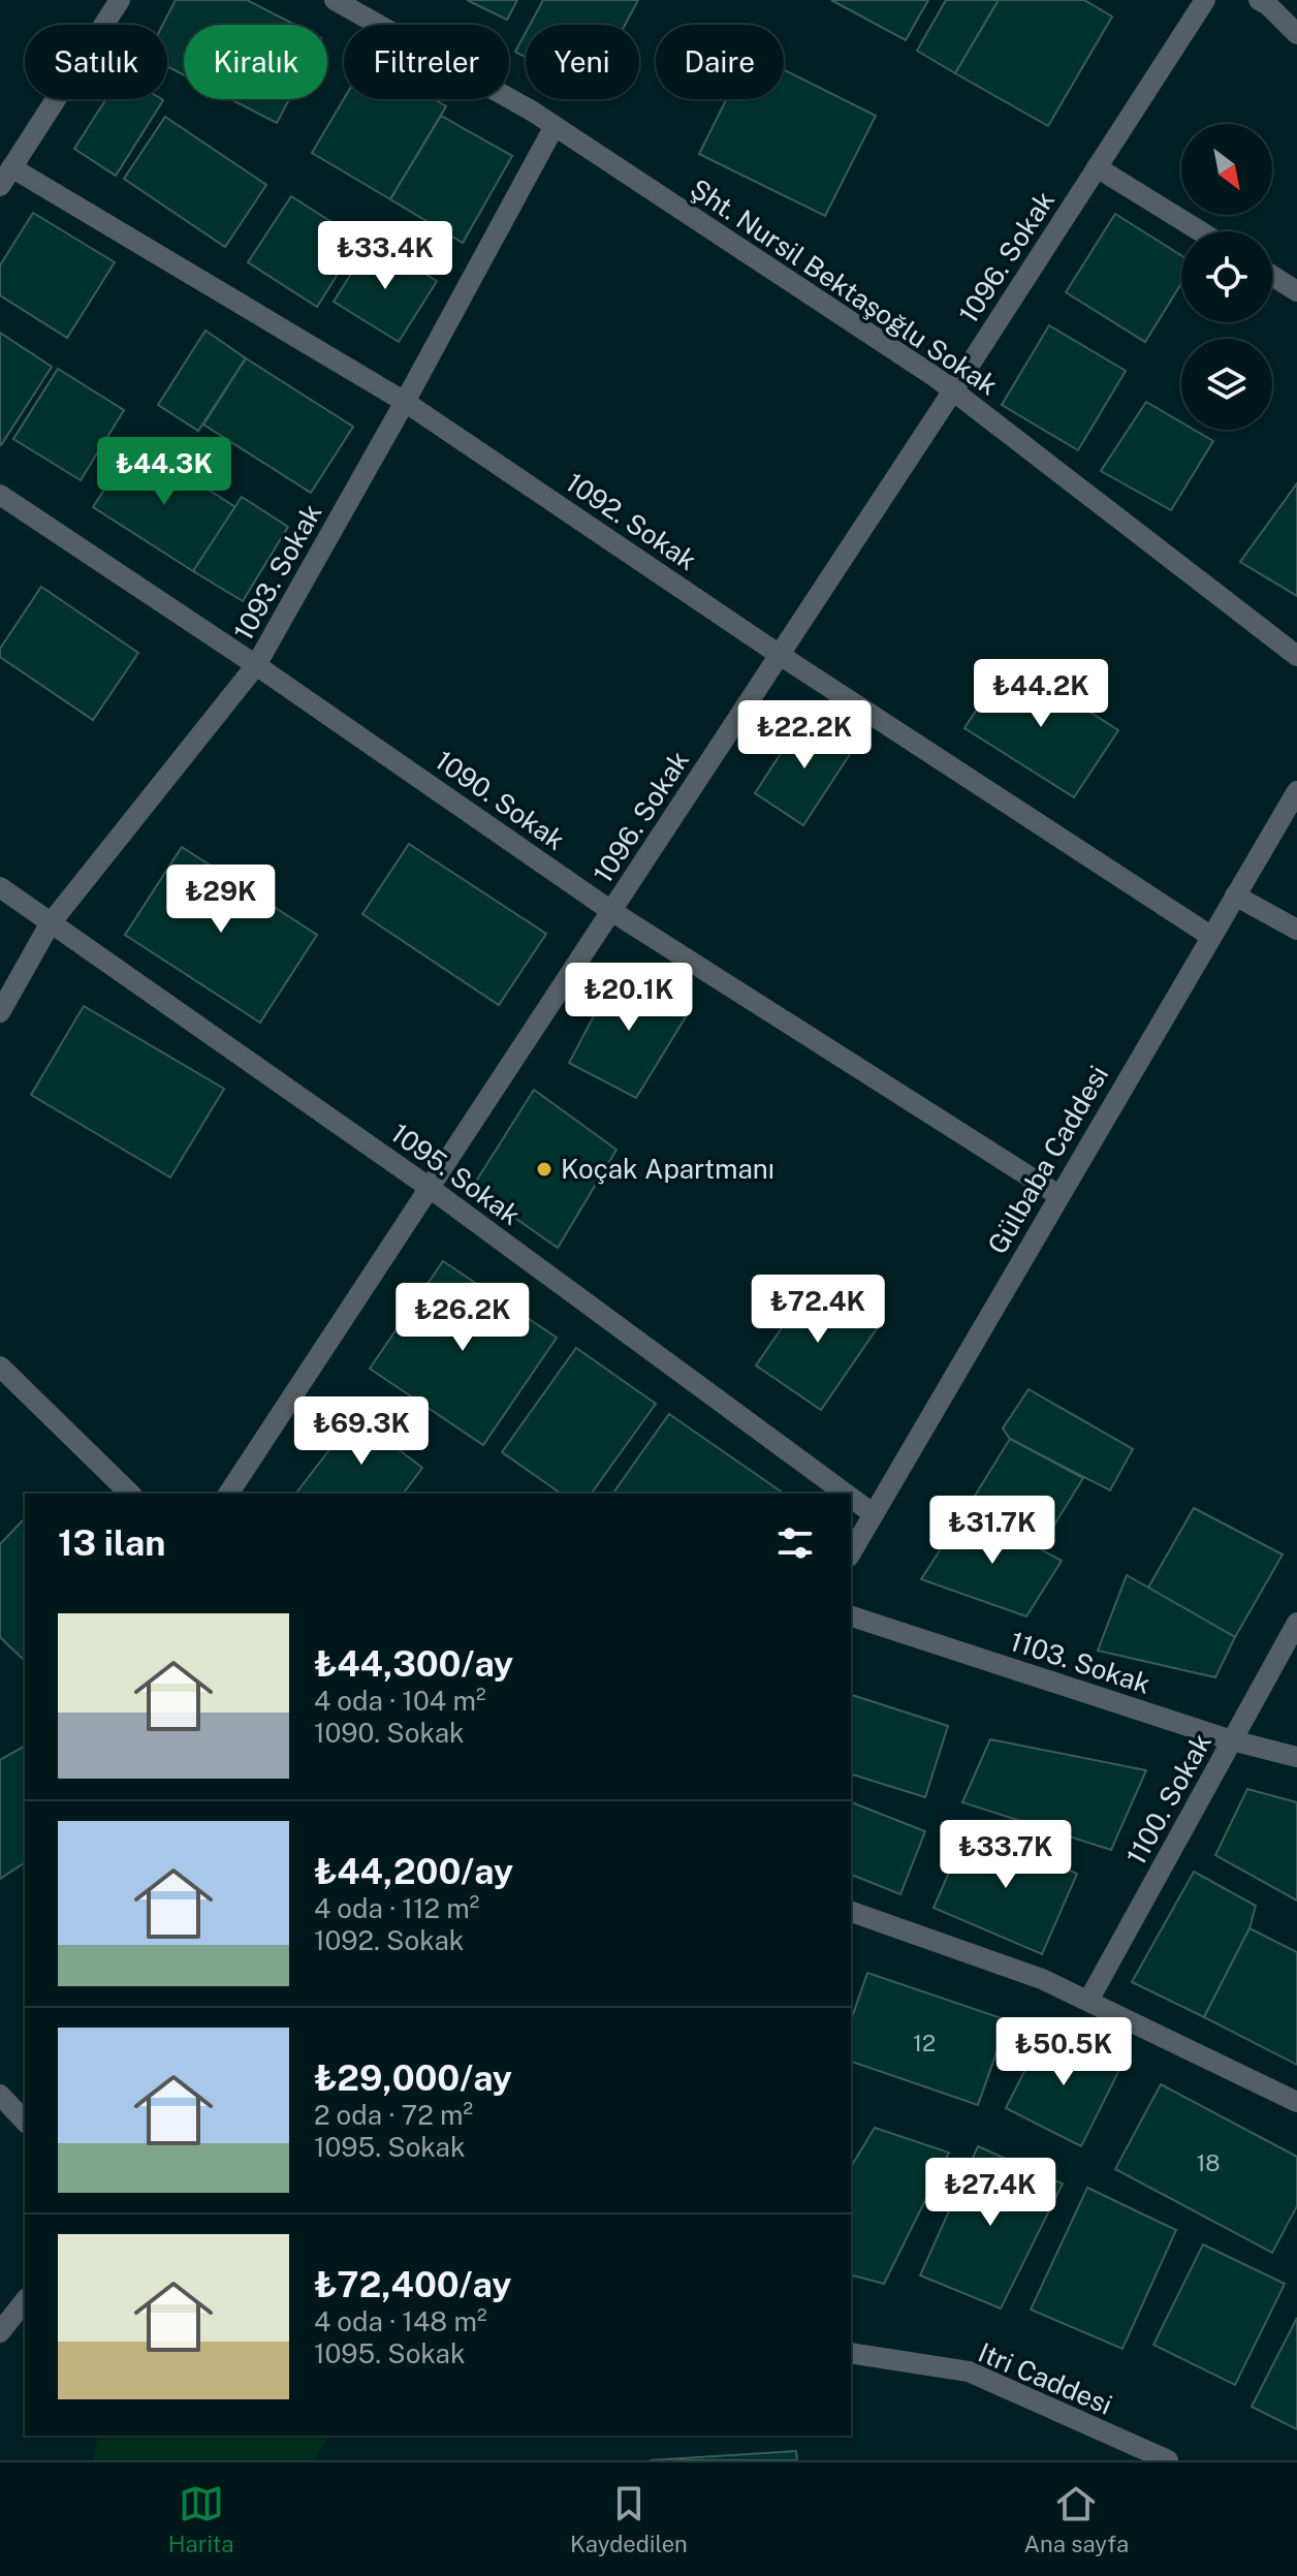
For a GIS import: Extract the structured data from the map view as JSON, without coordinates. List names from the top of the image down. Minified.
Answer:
{"streets":{"street":["1096. Sokak","Şht. Nursil Bektaşoğlu Sokak","1092. Sokak","1093. Sokak","1090. Sokak","Gülbaba Caddesi","1095. Sokak","1103. Sokak","1100. Sokak","Itri Caddesi"]},"crossings":[["1096. Sokak","Şht. Nursil Bektaşoğlu Sokak"],["1096. Sokak","1092. Sokak"],["1096. Sokak","1090. Sokak"],["1096. Sokak","1095. Sokak"],["Şht. Nursil Bektaşoğlu Sokak","1093. Sokak"],["1092. Sokak","1093. Sokak"],["1092. Sokak","Gülbaba Caddesi"],["1093. Sokak","1090. Sokak"],["1093. Sokak","1095. Sokak"],["1090. Sokak","Gülbaba Caddesi"],["Gülbaba Caddesi","1095. Sokak"],["1103. Sokak","1100. Sokak"]],"places":["Koçak Apartmanı"],"house_numbers":["12","18"],"north":"bottom right","page":{"chip":["Satılık","Kiralık","Filtreler","Yeni","Daire"],"price":["₺33.4K","₺44.3K","₺44.2K","₺22.2K","₺29K","₺20.1K","₺72.4K","₺26.2K","₺69.3K","₺31.7K","₺33.7K","₺50.5K","₺27.4K"],"heading":"13 ilan","list":[{"name":"₺44,300/ay","note":"4 oda · 104 m² · 1090. Sokak"},{"name":"₺44,200/ay","note":"4 oda · 112 m² · 1092. Sokak"},{"name":"₺29,000/ay","note":"2 oda · 72 m² · 1095. Sokak"},{"name":"₺72,400/ay","note":"4 oda · 148 m² · 1095. Sokak"}],"tabs":["Harita","Kaydedilen","Ana sayfa"]}}
